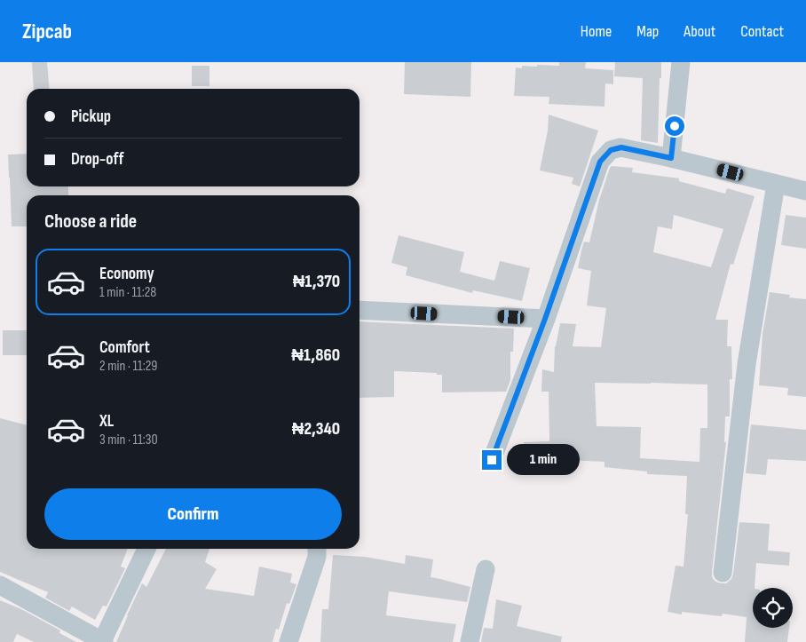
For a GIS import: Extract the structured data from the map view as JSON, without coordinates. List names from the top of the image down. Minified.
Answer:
{"page":{"header":"Zipcab","nav":["Home","Map","About","Contact"],"banner":["Pickup","Drop-off"],"heading":"Choose a ride","list":[{"name":"Economy","note":"1 min · 11:28","value":"₦1,370"},{"name":"Comfort","note":"2 min · 11:29","value":"₦1,860"},{"name":"XL","note":"3 min · 11:30","value":"₦2,340"}],"bubble":"1 min","buttons":"Confirm"}}
